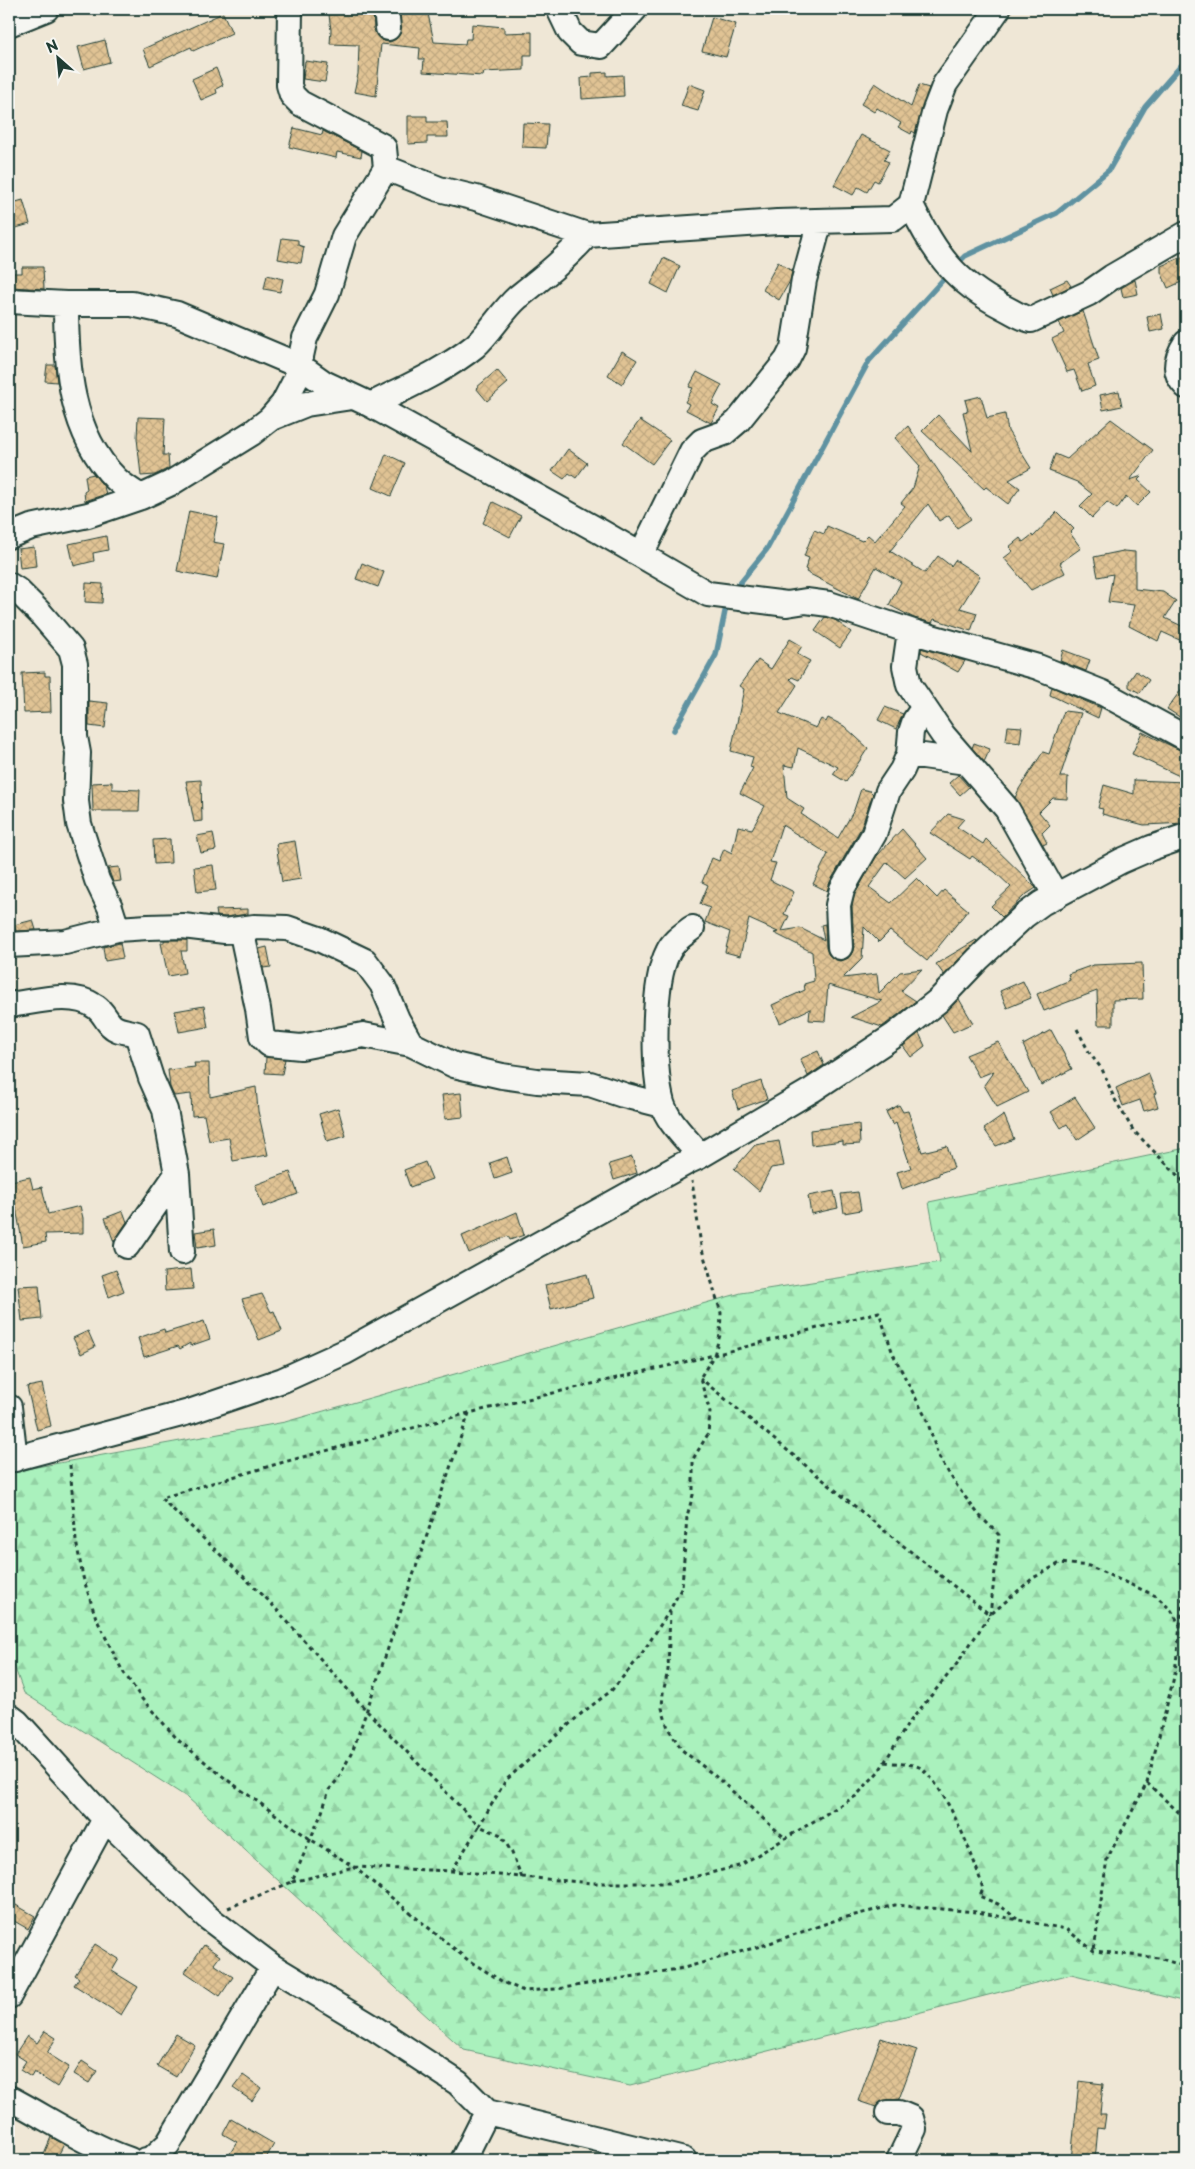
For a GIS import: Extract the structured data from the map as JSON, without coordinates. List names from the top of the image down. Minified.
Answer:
{"north":"top left"}
